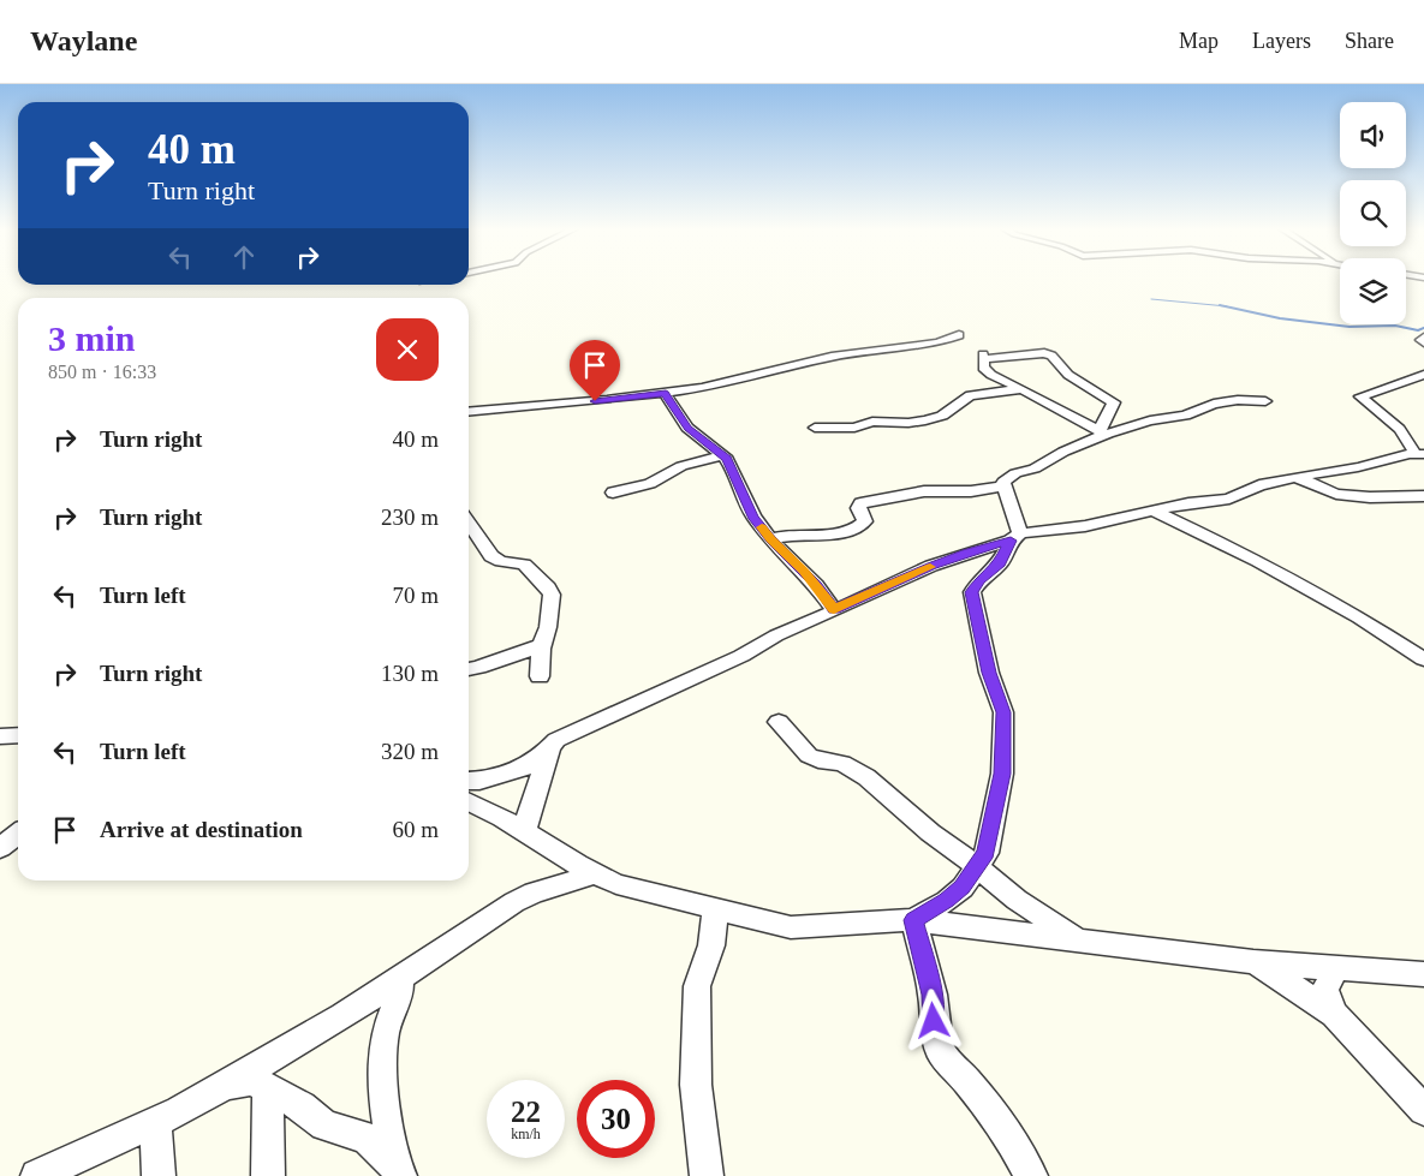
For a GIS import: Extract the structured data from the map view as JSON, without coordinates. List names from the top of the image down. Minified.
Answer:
{"page":{"header":"Waylane","nav":["Map","Layers","Share"],"turn":["40 m","Turn right"],"heading":["3 min","850 m · 16:33"],"list":[{"name":"Turn right","value":"40 m"},{"name":"Turn right","value":"230 m"},{"name":"Turn left","value":"70 m"},{"name":"Turn right","value":"130 m"},{"name":"Turn left","value":"320 m"},{"name":"Arrive at destination","value":"60 m"}],"speed":"22 km/h","limit":"30"}}
